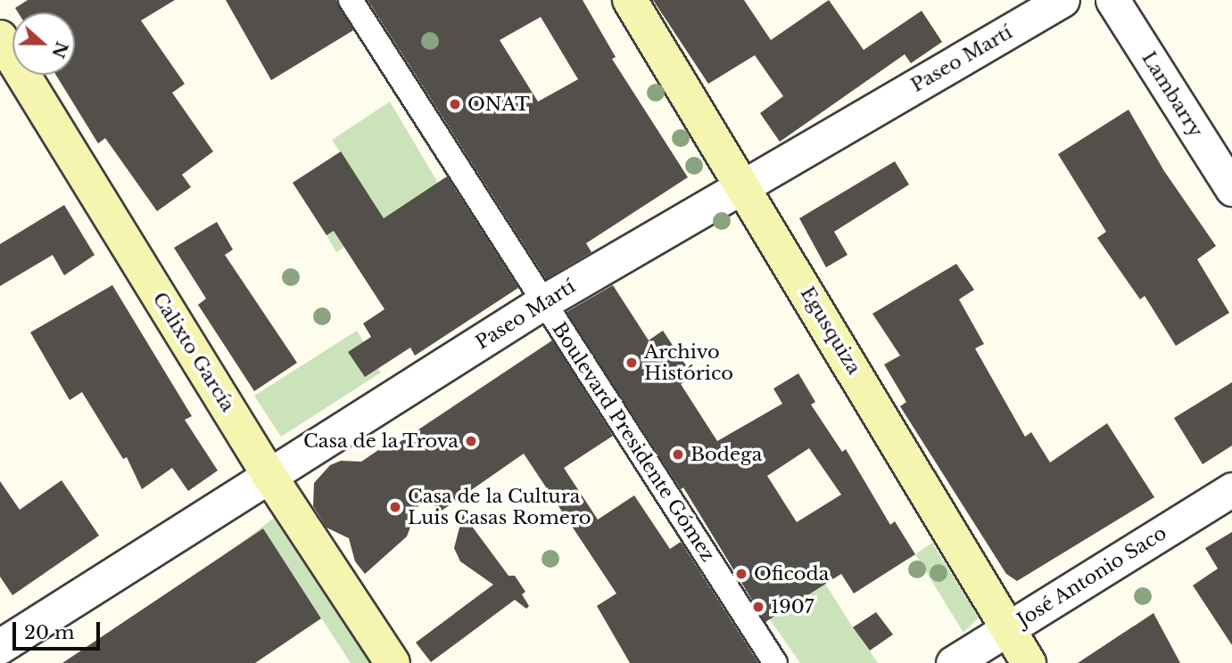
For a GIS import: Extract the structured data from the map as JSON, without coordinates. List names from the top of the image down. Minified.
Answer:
{"streets":{"main road":["Egusquiza","Calixto García"],"street":["Paseo Martí","Lambarry","Boulevard Presidente Gómez","José Antonio Saco"]},"crossings":[["Paseo Martí","Egusquiza"],["Paseo Martí","Calixto García"],["Paseo Martí","Boulevard Presidente Gómez"],["Egusquiza","José Antonio Saco"]],"places":["ONAT","Archivo Histórico","Casa de la Trova","Bodega","Casa de la Cultura Luis Casas Romero","Oficoda","1907"],"scale_bar":"20 m","north":"right"}
